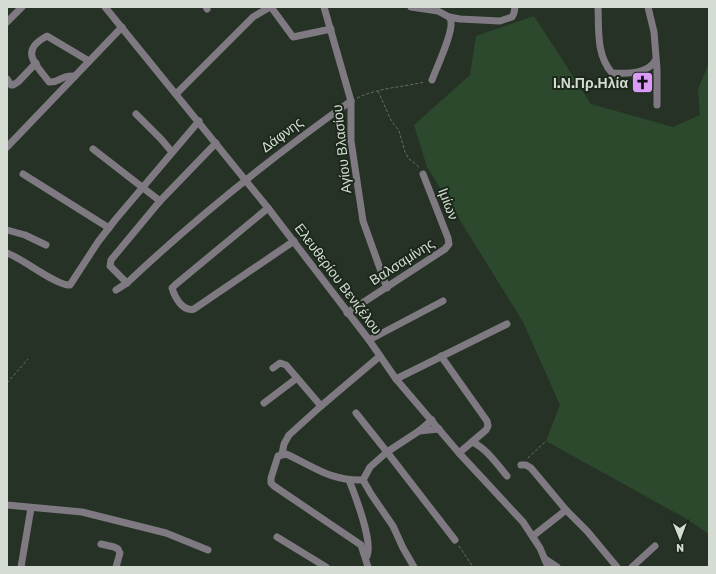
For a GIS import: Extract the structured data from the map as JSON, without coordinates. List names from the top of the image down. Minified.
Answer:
{"streets":{"street":["Δάφνης","Αγίου Βλασίου","Ιμίων","Βαλσαμίνης","Ελευθερίου Βενιζέλου"]},"crossings":[["Δάφνης","Αγίου Βλασίου"],["Δάφνης","Ελευθερίου Βενιζέλου"],["Αγίου Βλασίου","Βαλσαμίνης"],["Ιμίων","Βαλσαμίνης"],["Βαλσαμίνης","Ελευθερίου Βενιζέλου"]],"places":{"church":["Ι.Ν.Πρ.Ηλία"]},"north":"bottom"}
